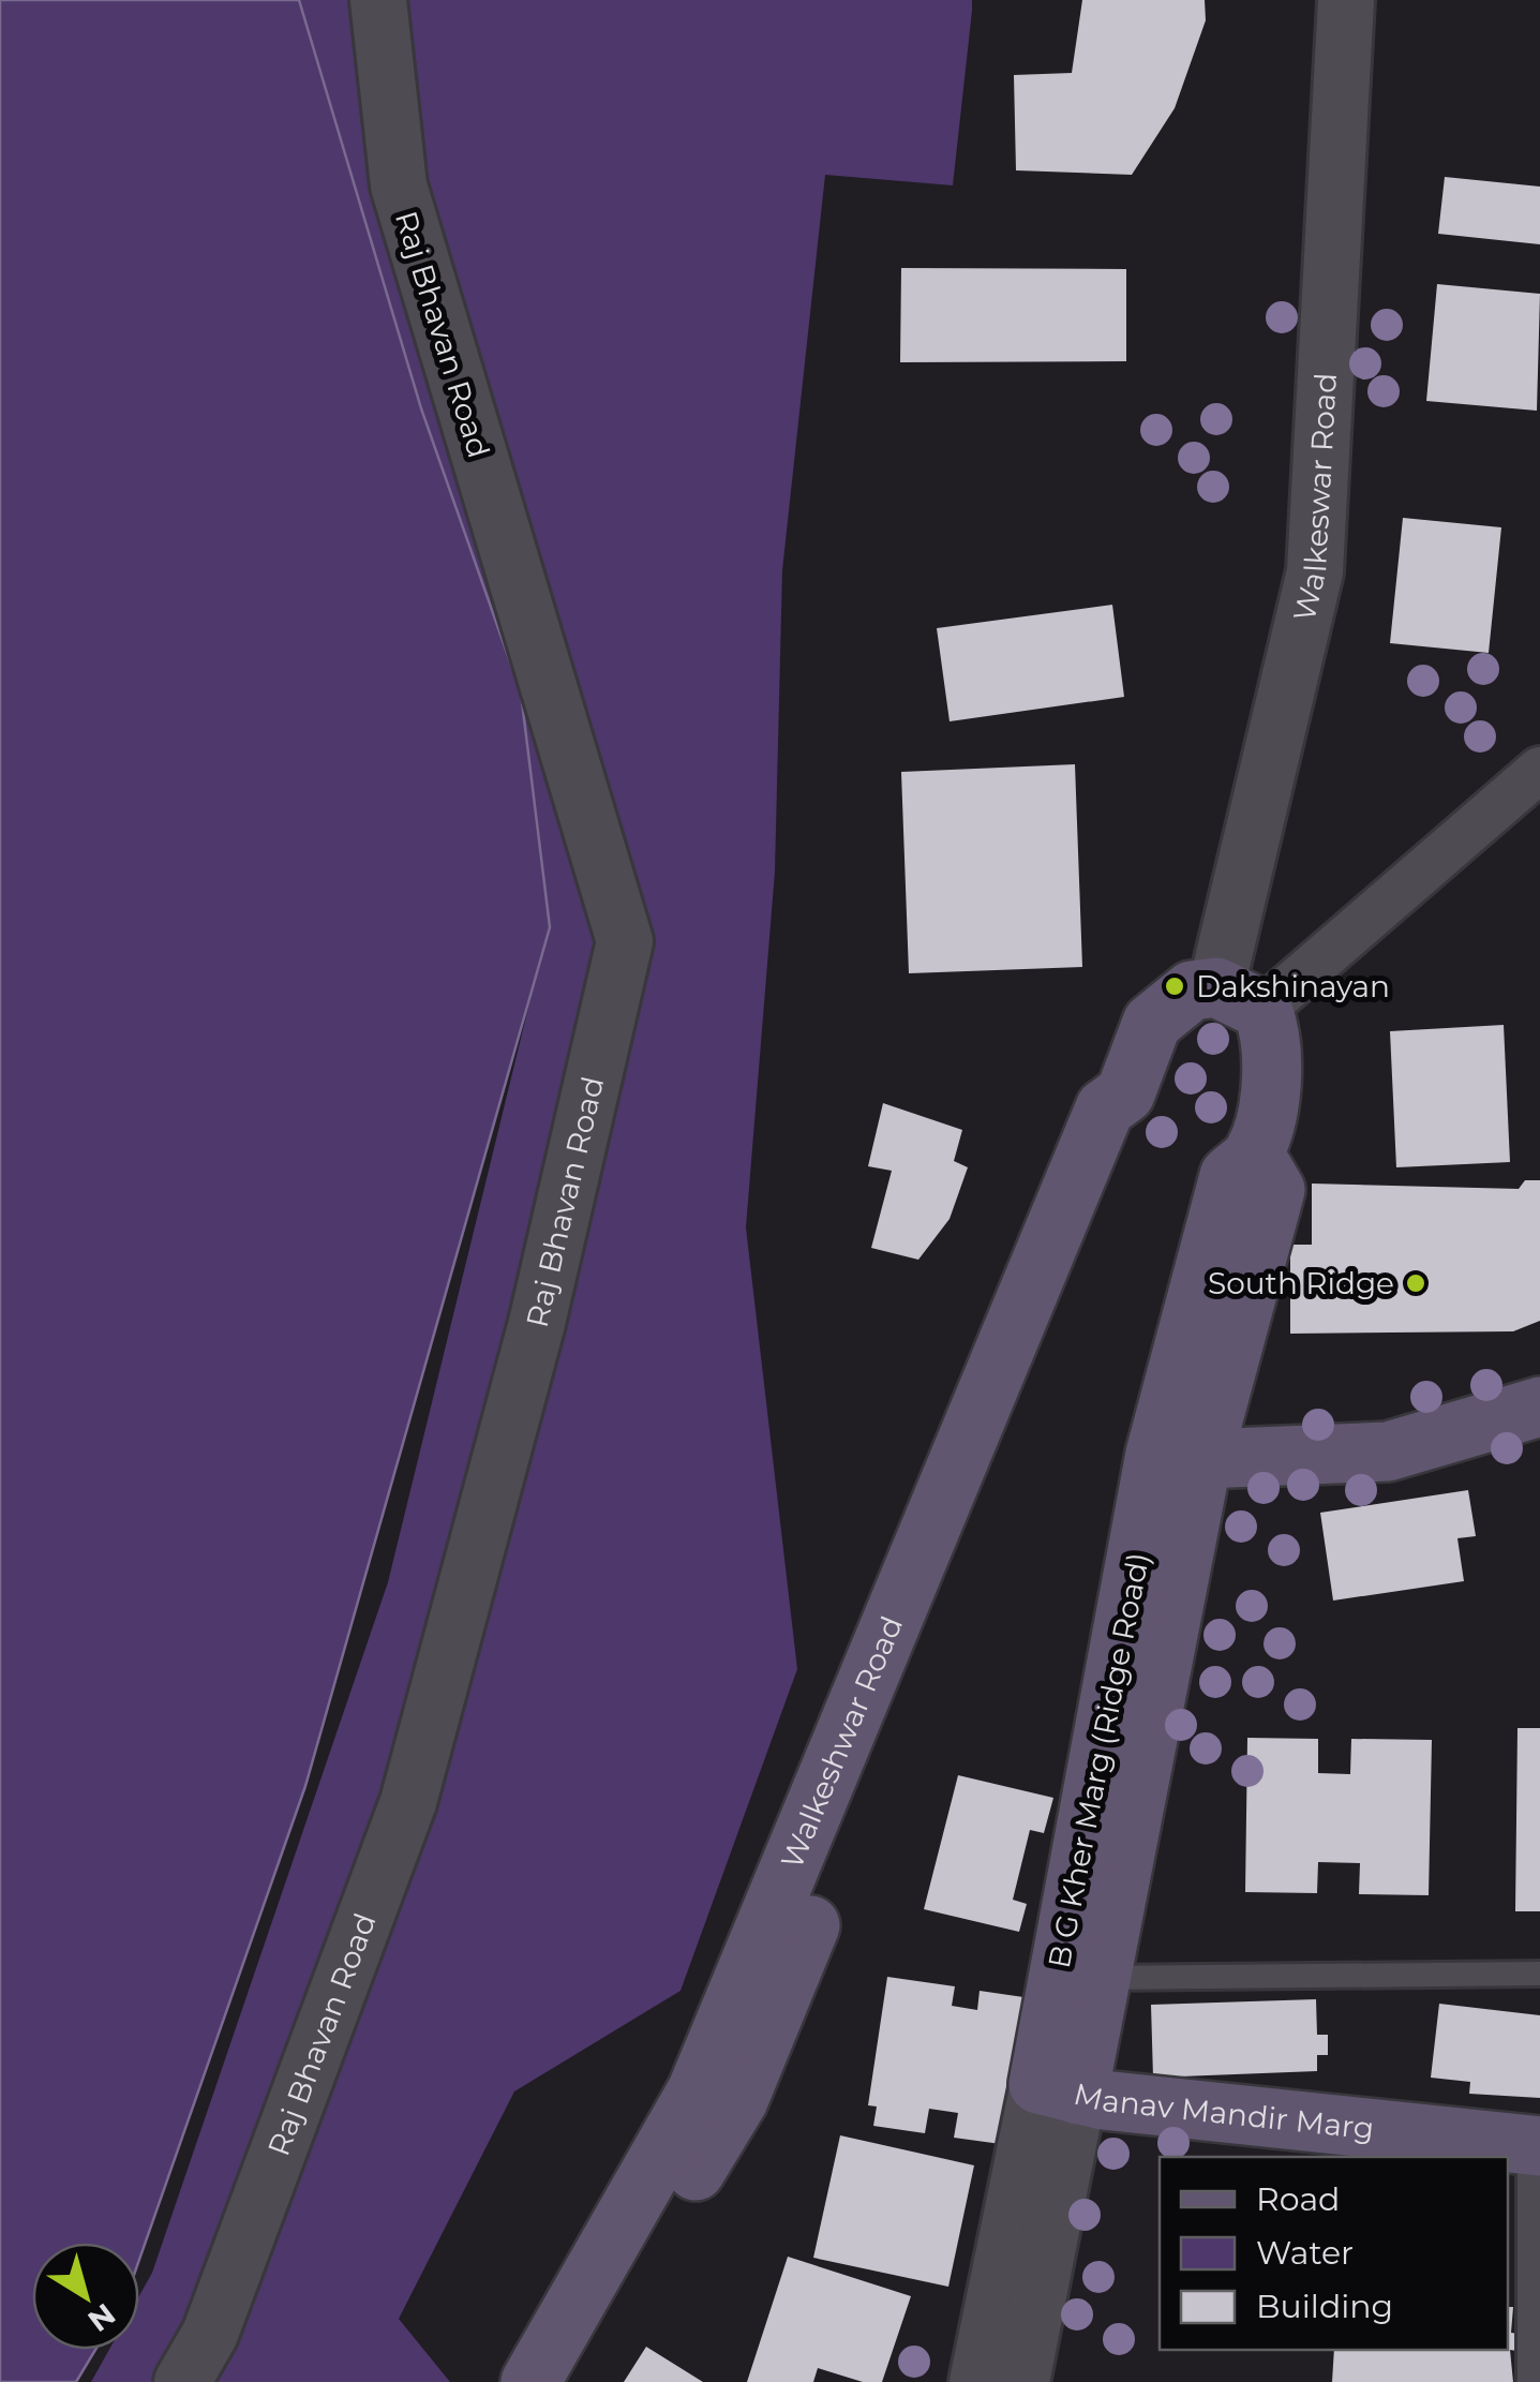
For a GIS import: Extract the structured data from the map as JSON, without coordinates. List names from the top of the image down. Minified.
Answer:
{"streets":{"main road":["Walkeshwar Road","B G Kher Marg (Ridge Road)","Manav Mandir Marg"],"street":["Raj Bhavan Road","Walkeswar Road"]},"crossings":[["Walkeswar Road","Walkeshwar Road"],["Walkeswar Road","B G Kher Marg (Ridge Road)"],["Walkeshwar Road","B G Kher Marg (Ridge Road)"],["B G Kher Marg (Ridge Road)","Manav Mandir Marg"]],"places":["Dakshinayan","South Ridge"],"legend":["Road","Water","Building"],"north":"bottom right"}
